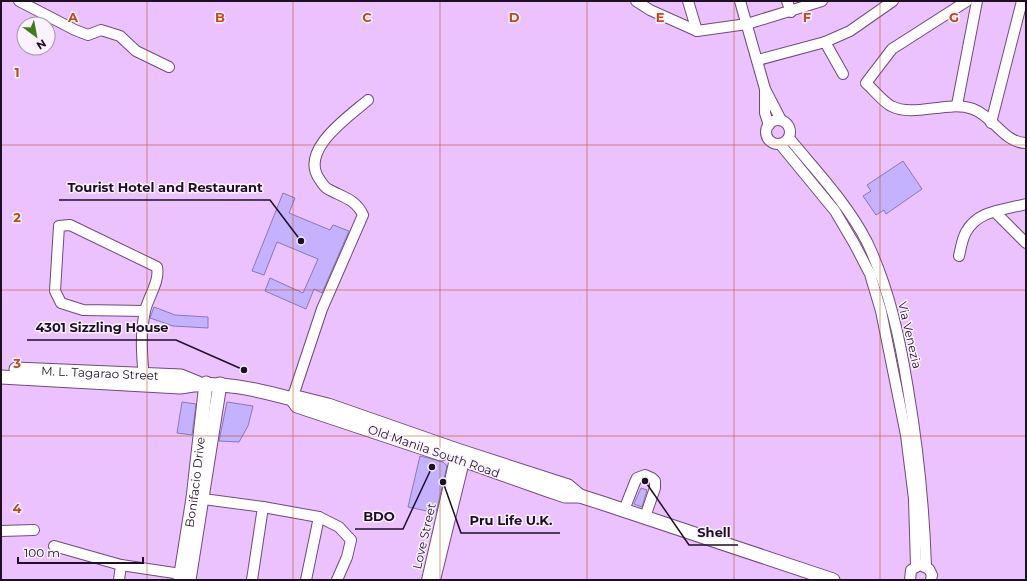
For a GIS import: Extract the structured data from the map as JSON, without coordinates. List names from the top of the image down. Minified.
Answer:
{"streets":{"main road":["M. L. Tagarao Street","Old Manila South Road","Bonifacio Drive"],"street":["Via Venezia","Love Street"]},"crossings":[["M. L. Tagarao Street","Old Manila South Road"],["M. L. Tagarao Street","Bonifacio Drive"],["Old Manila South Road","Bonifacio Drive"],["Old Manila South Road","Love Street"]],"places":["Tourist Hotel and Restaurant","4301 Sizzling House","BDO","Shell","Pru Life U.K."],"scale_bar":"100 m","north":"bottom right","grid":{"columns":["A","B","C","D","E","F","G"],"rows":["1","2","3","4"]}}
